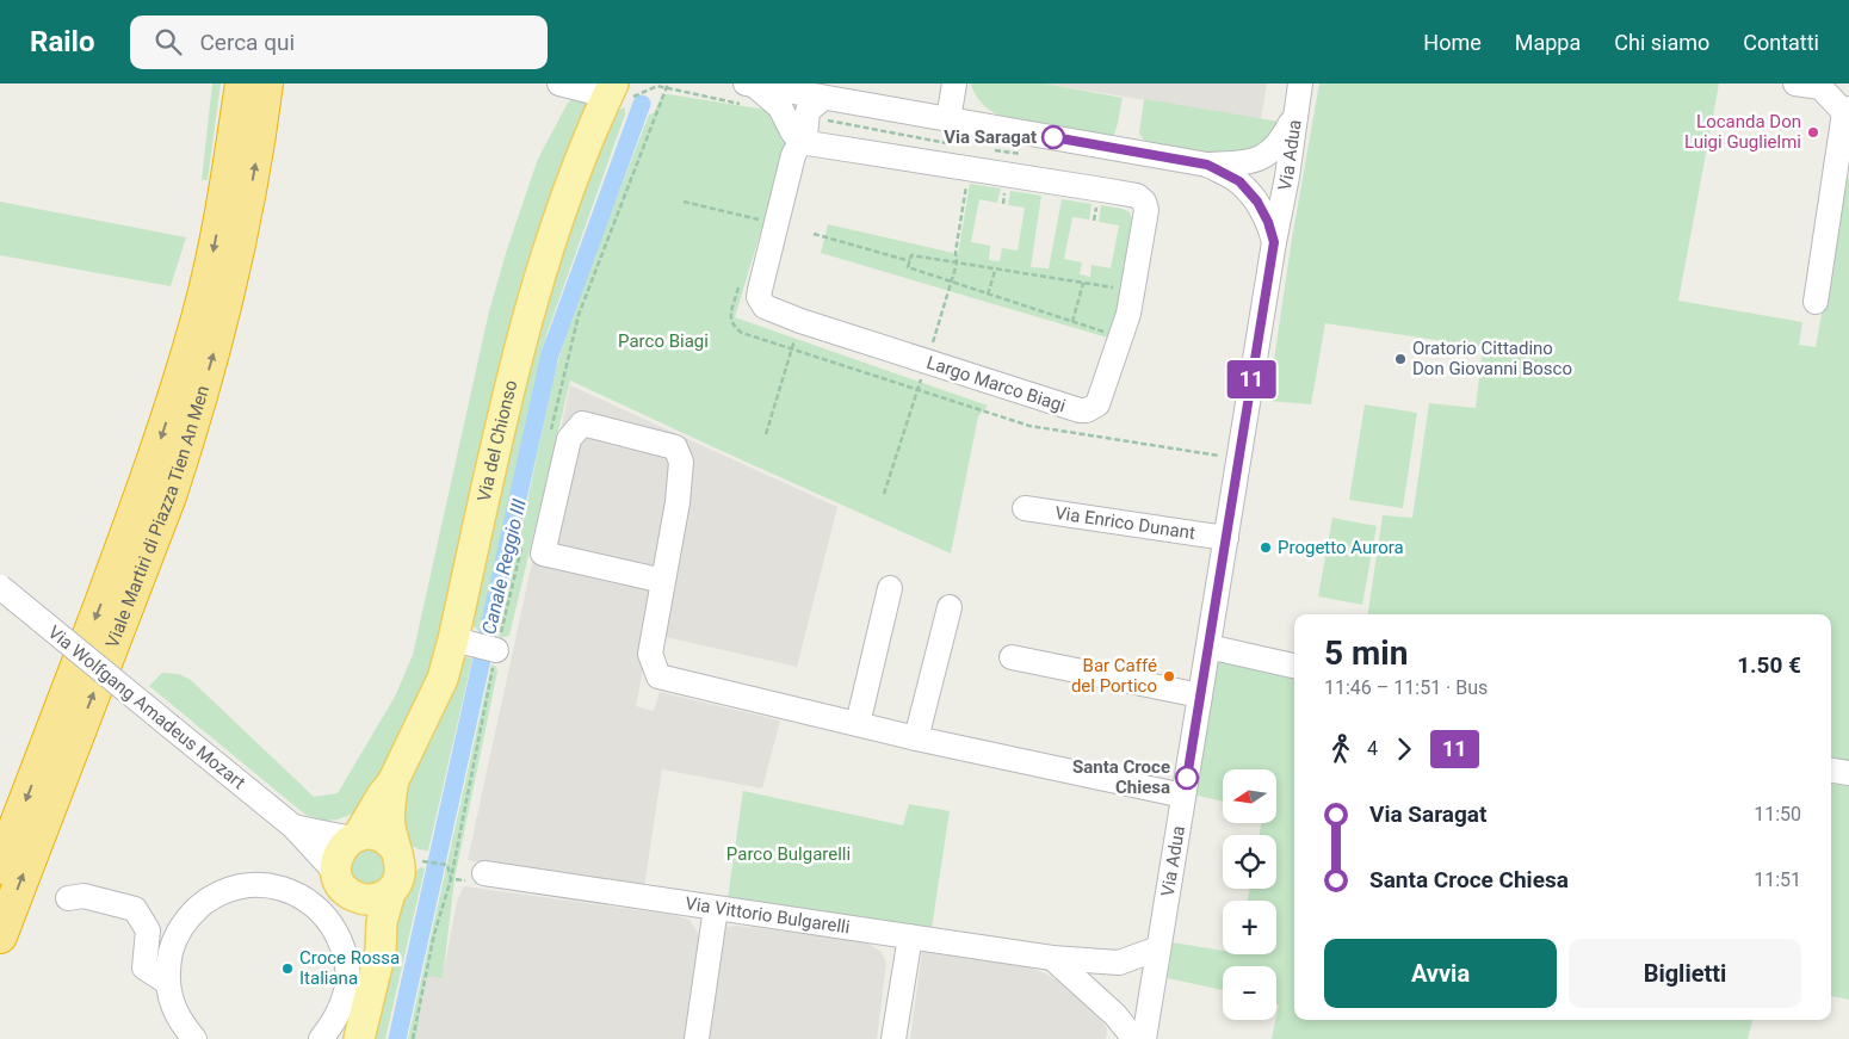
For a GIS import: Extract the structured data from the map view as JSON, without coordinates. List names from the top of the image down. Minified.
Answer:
{"streets":{"highway":["Viale Martiri di Piazza Tien An Men"],"main road":["Via del Chionso"],"street":["Via Adua","Largo Marco Biagi","Via Enrico Dunant","Via Wolfgang Amadeus Mozart","Via Vittorio Bulgarelli"]},"crossings":[["Via Adua","Via Enrico Dunant"],["Via Adua","Via Vittorio Bulgarelli"],["Via del Chionso","Via Wolfgang Amadeus Mozart"]],"water":["Canale Reggio III"],"parks":["Parco Biagi","Parco Bulgarelli"],"places":["Locanda Don Luigi Guglielmi","Via Saragat","Oratorio Cittadino Don Giovanni Bosco","Progetto Aurora","Bar Caffé del Portico","Santa Croce Chiesa","Croce Rossa Italiana"],"lines":["bus line 11"],"north":"left","page":{"header":"Railo","search":"Cerca qui","nav":["Home","Mappa","Chi siamo","Contatti"],"on_map":"11","heading":["5 min","11:46 – 11:51 · Bus","1.50 €"],"legs":["4","11"],"map_buttons":["+","−"],"list":[{"name":"Via Saragat","value":"11:50"},{"name":"Santa Croce Chiesa","value":"11:51"}],"buttons":["Avvia","Biglietti"]}}
